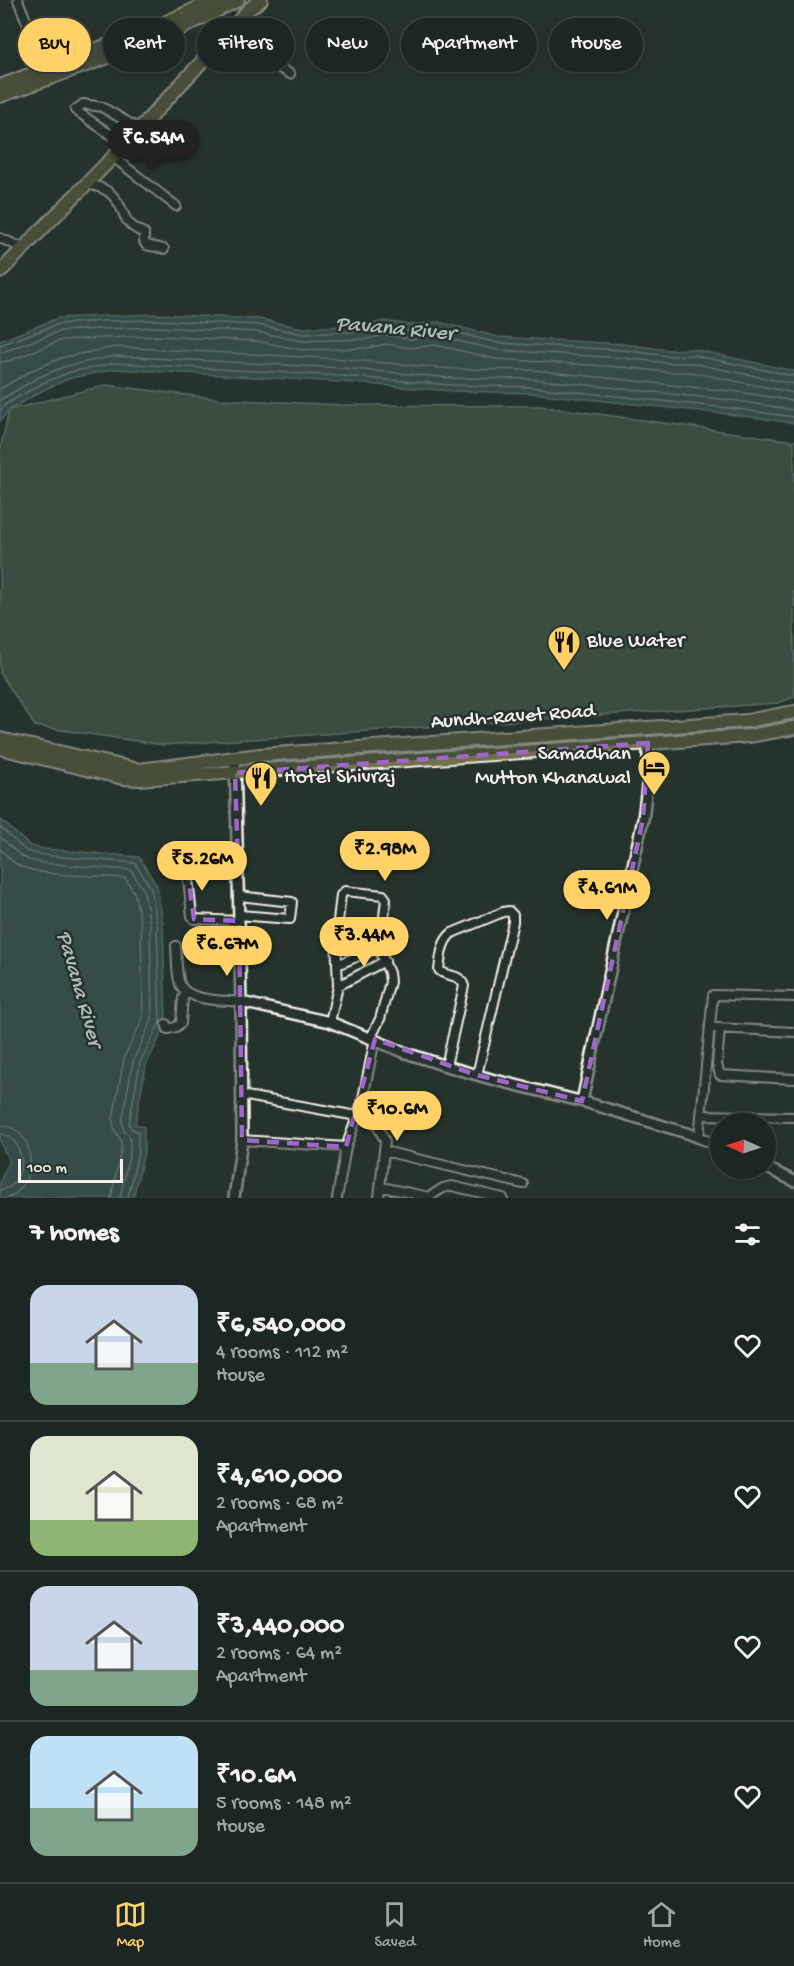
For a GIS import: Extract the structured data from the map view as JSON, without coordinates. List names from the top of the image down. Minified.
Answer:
{"streets":{"main road":["Aundh-Ravet Road"]},"water":["Pavana River"],"places":{"restaurant":["Blue Water","Hotel Shivraj"],"hotel":["Samadhan Mutton Khanawal"]},"scale_bar":"100 m","north":"left","page":{"chip":["Buy","Rent","Filters","New","Apartment","House"],"price":["₹6.54M","₹2.98M","₹5.26M","₹4.61M","₹3.44M","₹6.67M","₹10.6M"],"scale":"100 m","heading":"7 homes","list":[{"name":"₹6,540,000","note":"4 rooms · 112 m² · House"},{"name":"₹4,610,000","note":"2 rooms · 68 m² · Apartment"},{"name":"₹3,440,000","note":"2 rooms · 64 m² · Apartment"},{"name":"₹10.6M","note":"5 rooms · 148 m² · House"}],"tabs":["Map","Saved","Home"]}}
